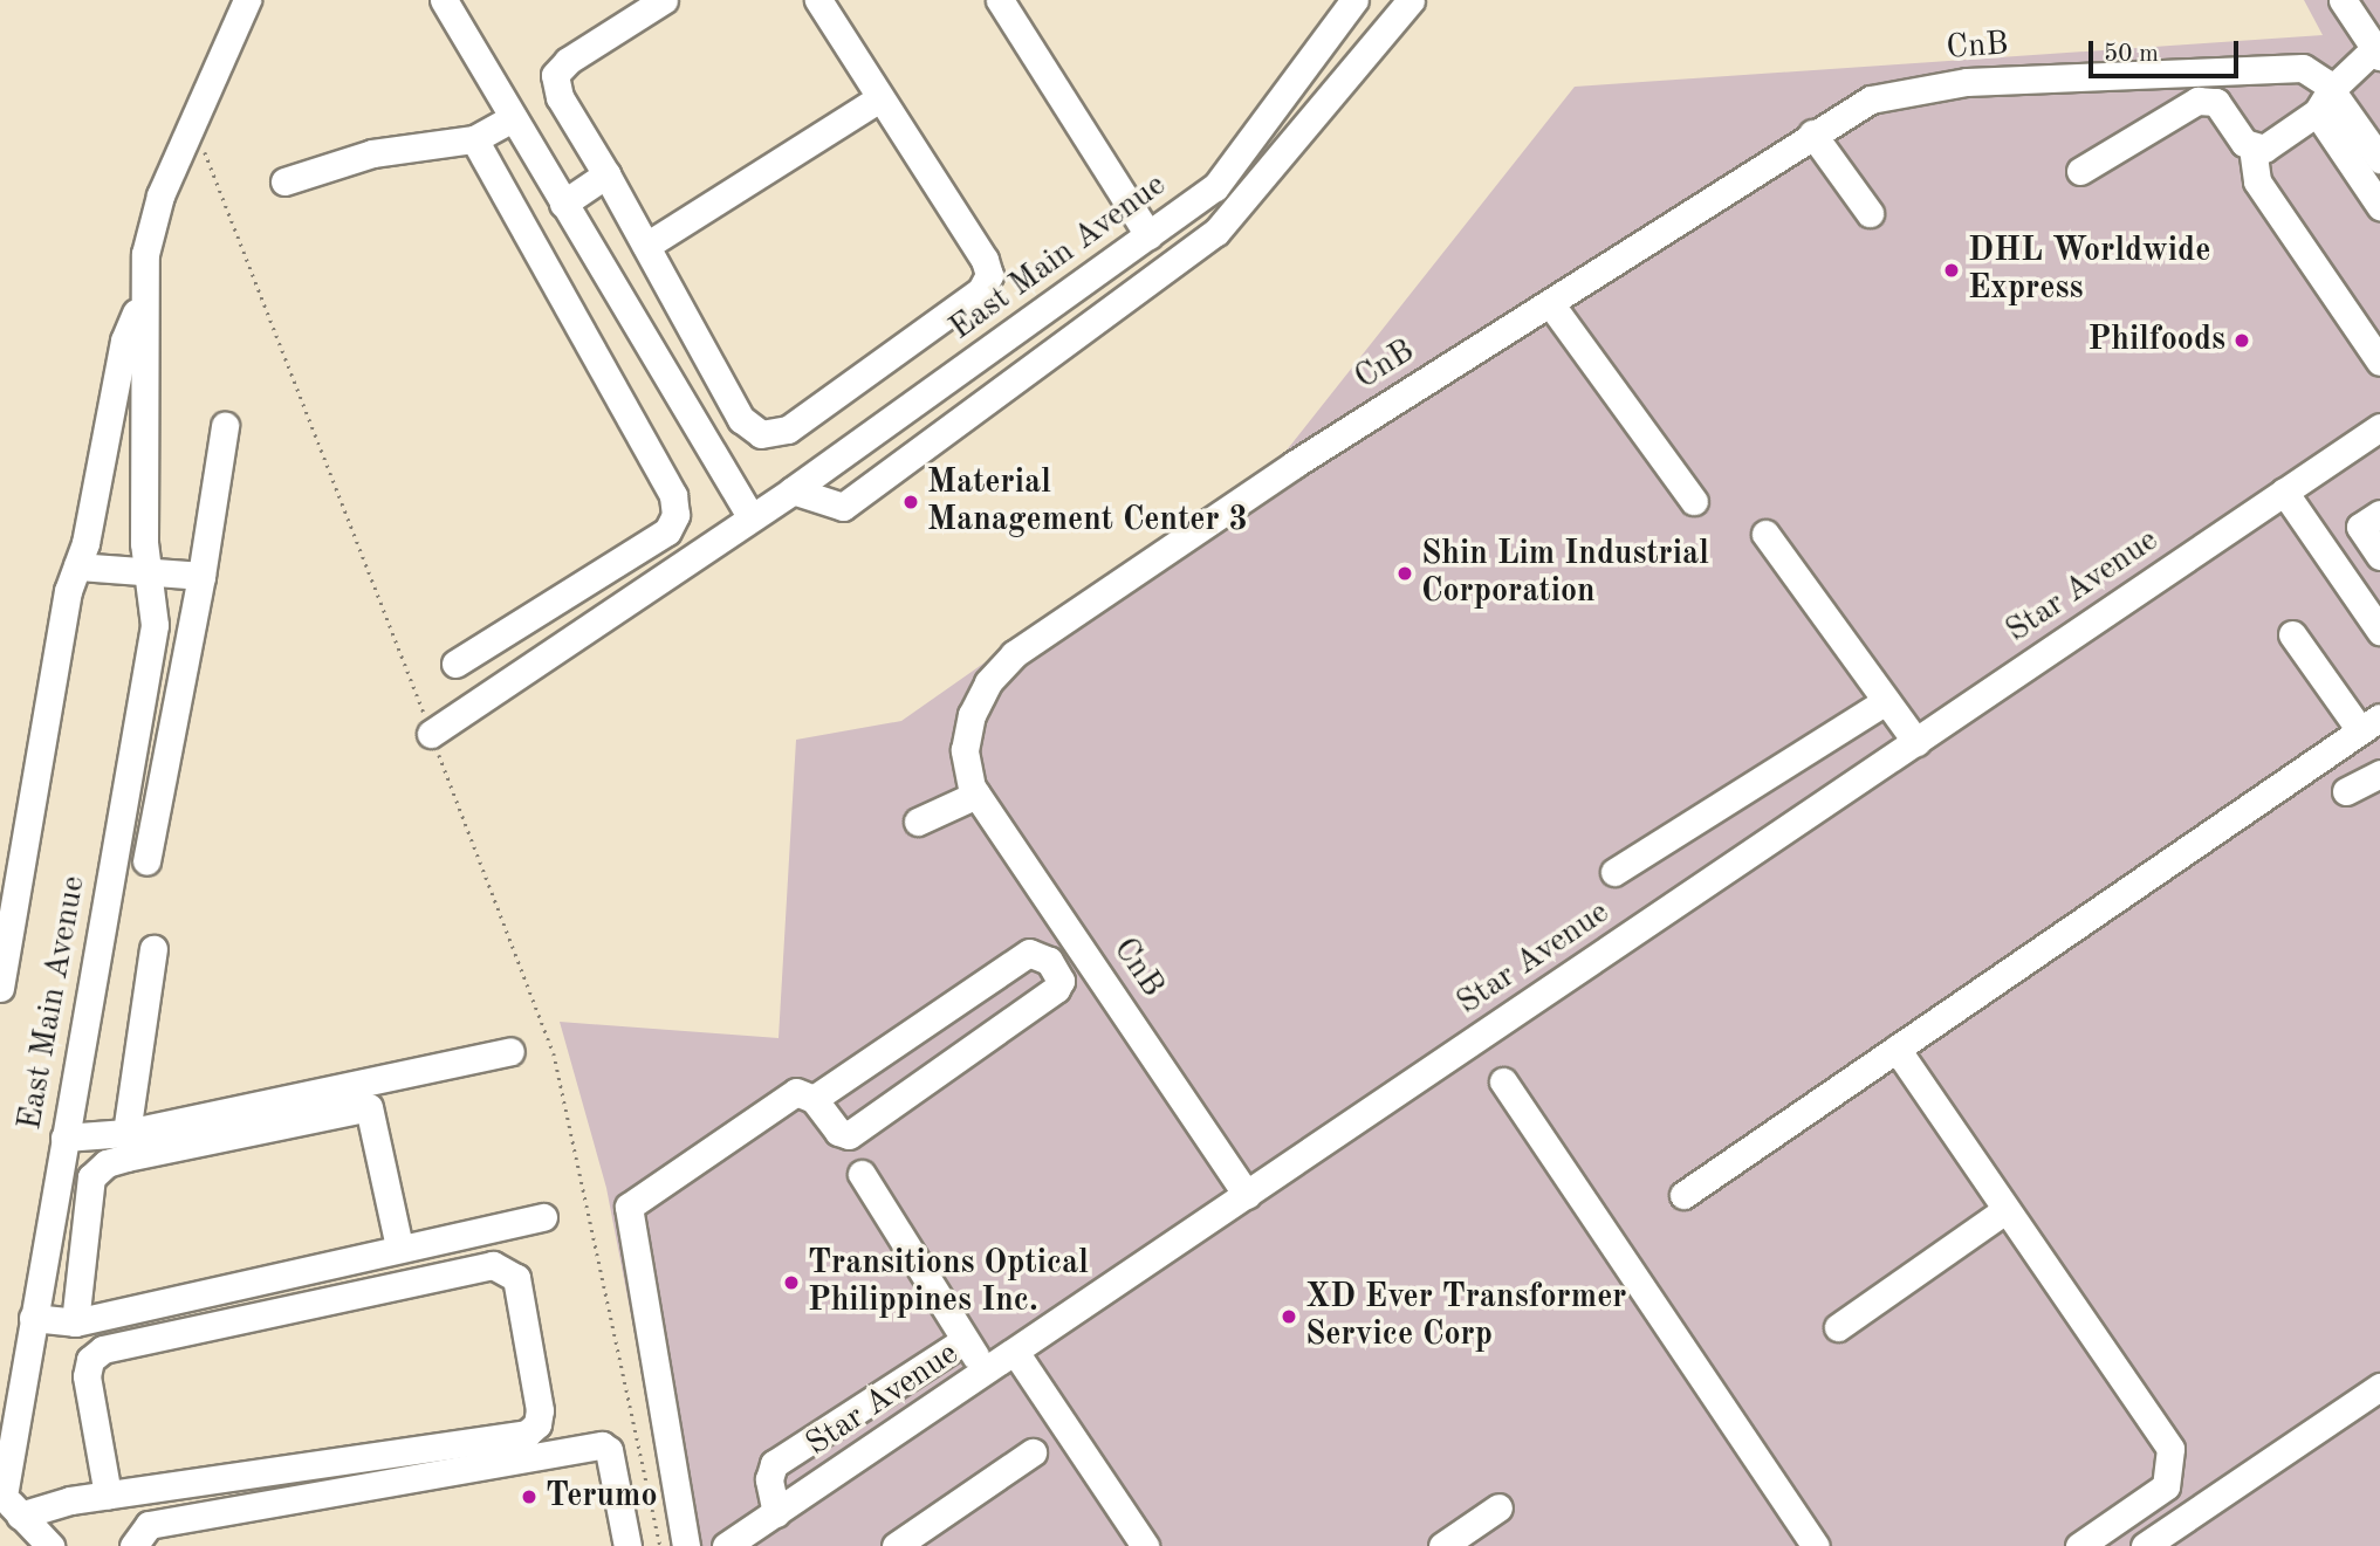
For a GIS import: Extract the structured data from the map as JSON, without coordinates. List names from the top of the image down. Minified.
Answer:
{"streets":{"street":["CnB","East Main Avenue","Star Avenue"]},"crossings":[["CnB","Star Avenue"]],"places":["DHL Worldwide Express","Philfoods","Material Management Center 3","Shin Lim Industrial Corporation","Transitions Optical Philippines Inc.","XD Ever Transformer Service Corp","Terumo"],"scale_bar":"50 m"}
